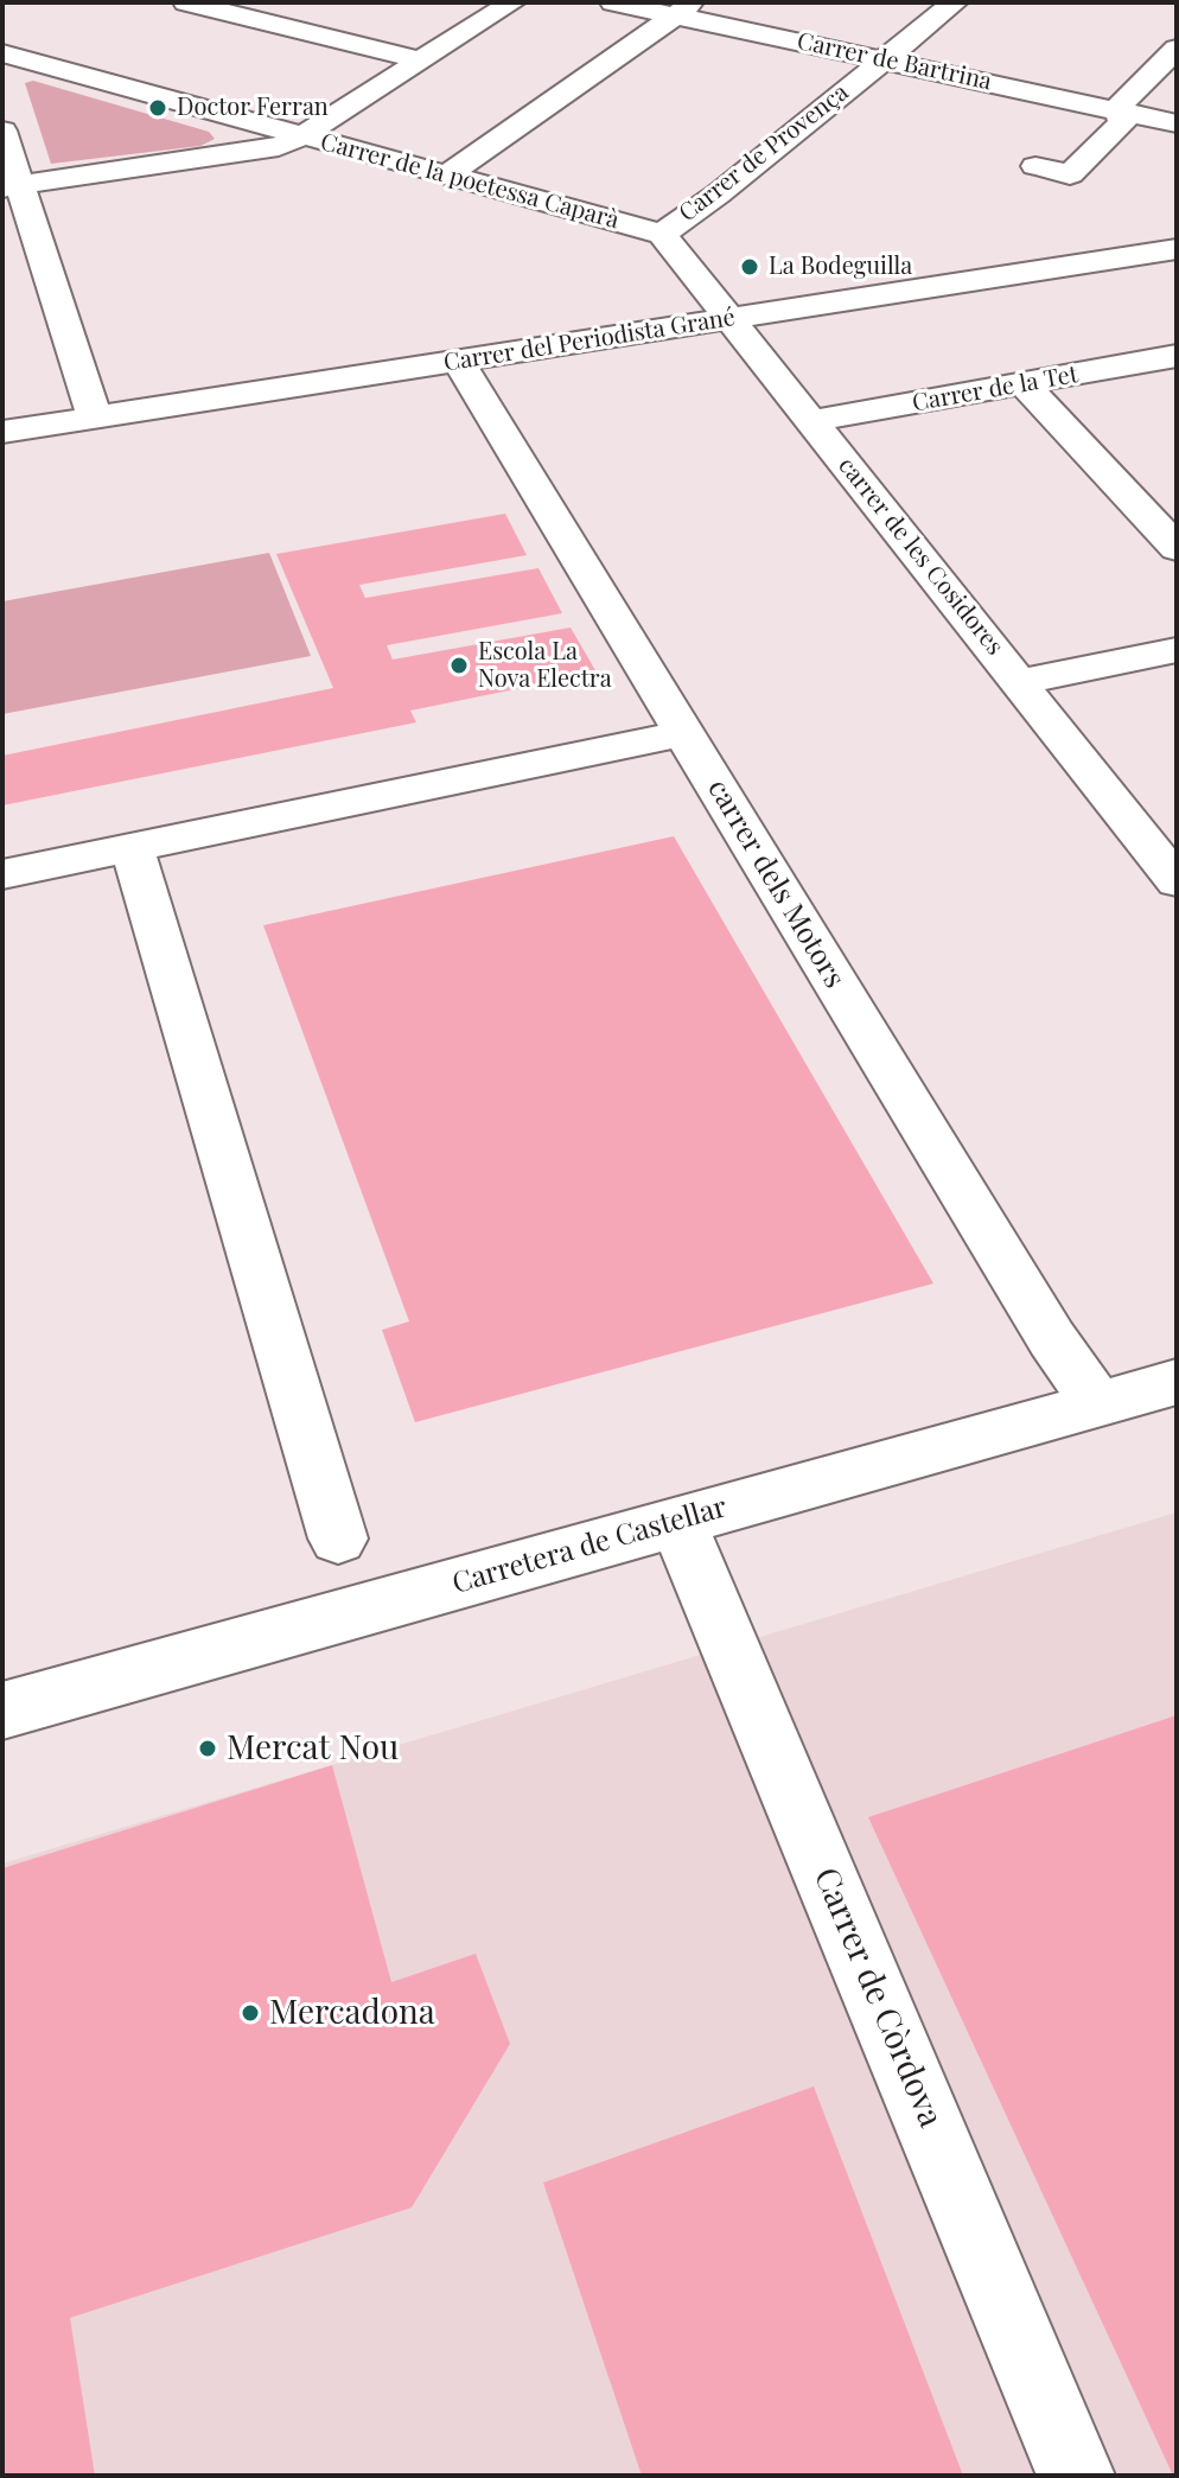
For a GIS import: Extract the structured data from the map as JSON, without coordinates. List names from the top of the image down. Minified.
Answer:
{"streets":{"street":["Carrer de Bartrina","Carrer de Provença","Carrer de la poetessa Caparà","Carrer del Periodista Grané","Carrer de la Tet","carrer de les Cosidores","carrer dels Motors","Carretera de Castellar","Carrer de Còrdova"]},"crossings":[["Carrer de Bartrina","Carrer de Provença"],["Carrer de Provença","Carrer de la poetessa Caparà"],["Carrer de Provença","carrer de les Cosidores"],["Carrer de la poetessa Caparà","carrer de les Cosidores"],["Carrer del Periodista Grané","carrer de les Cosidores"],["Carrer del Periodista Grané","carrer dels Motors"],["Carrer de la Tet","carrer de les Cosidores"],["carrer dels Motors","Carretera de Castellar"],["Carretera de Castellar","Carrer de Còrdova"]],"places":["Doctor Ferran","La Bodeguilla","Escola La Nova Electra","Mercat Nou","Mercadona"]}
